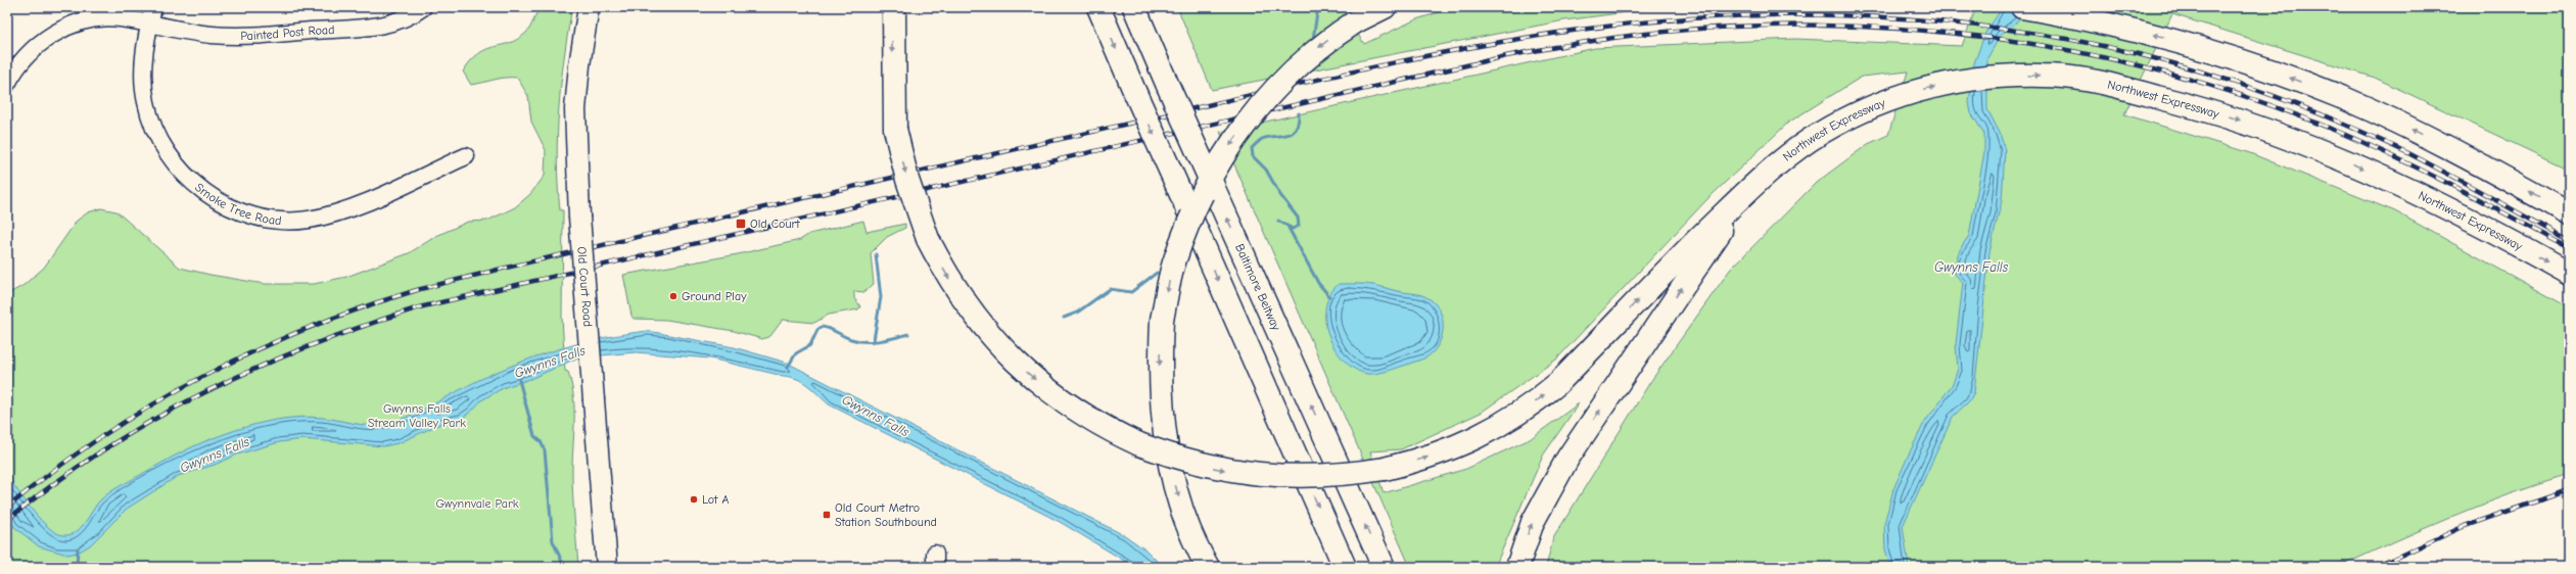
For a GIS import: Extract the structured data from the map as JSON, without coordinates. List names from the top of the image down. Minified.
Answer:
{"streets":{"highway":["Northwest Expressway","Baltimore Beltway"],"main road":["Old Court Road"],"street":["Painted Post Road","Smoke Tree Road"]},"crossings":[["Painted Post Road","Smoke Tree Road"]],"water":["Gwynns Falls"],"parks":["Gwynns Falls Stream Valley Park","Gwynnvale Park"],"places":{"transit":["Old Court","Old Court Metro Station Southbound"],"other":["Ground Play","Lot A"]}}
